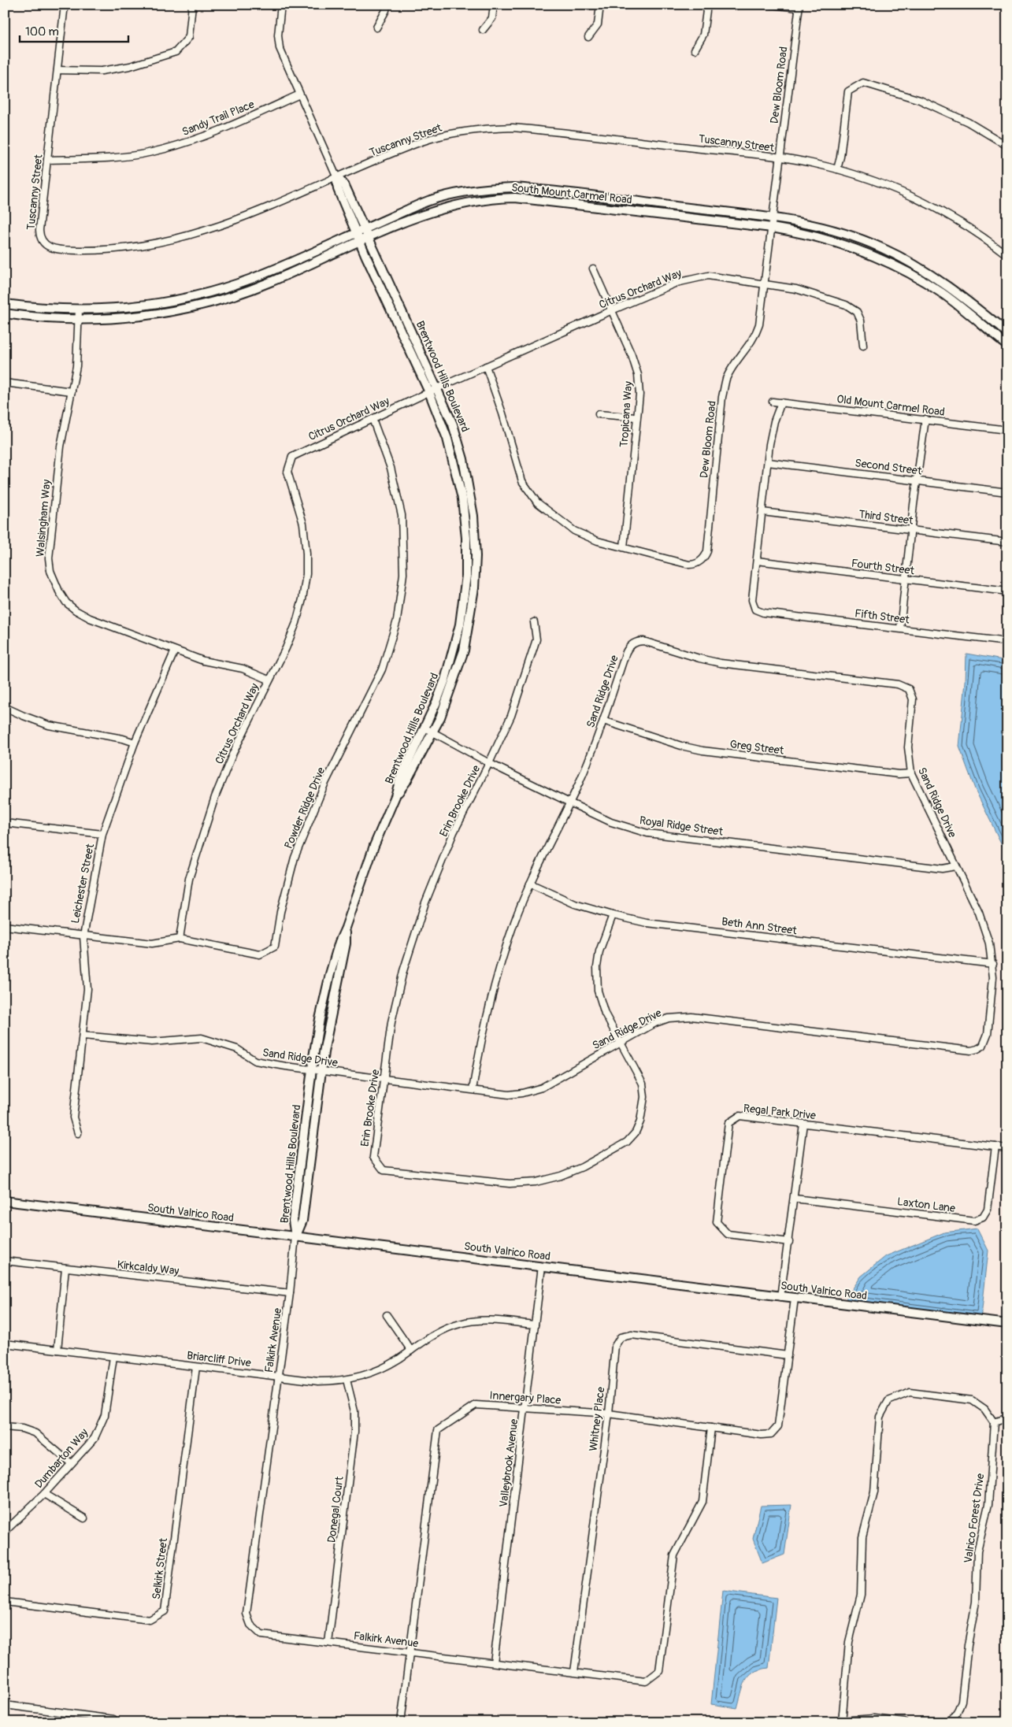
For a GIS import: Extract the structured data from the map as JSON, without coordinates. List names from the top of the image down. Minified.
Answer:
{"streets":{"street":["Dew Bloom Road","Sandy Trail Place","Tuscanny Street","South Mount Carmel Road","Citrus Orchard Way","Brentwood Hills Boulevard","Old Mount Carmel Road","Tropicana Way","Second Street","Third Street","Walsingham Way","Fourth Street","Fifth Street","Sand Ridge Drive","Greg Street","Erin Brooke Drive","Powder Ridge Drive","Royal Ridge Street","Leichester Street","Beth Ann Street","Regal Park Drive","Laxton Lane","South Valrico Road","Kirkcaldy Way","Falkirk Avenue","Briarcliff Drive","Innergary Place","Whitney Place","Dumbarton Way","Valleybrook Avenue","Donegal Court","Valrico Forest Drive","Selkirk Street"]},"crossings":[["Dew Bloom Road","Tuscanny Street"],["Dew Bloom Road","South Mount Carmel Road"],["Dew Bloom Road","Citrus Orchard Way"],["Dew Bloom Road","Tropicana Way"],["Sandy Trail Place","Tuscanny Street"],["Sandy Trail Place","Brentwood Hills Boulevard"],["Tuscanny Street","Brentwood Hills Boulevard"],["South Mount Carmel Road","Brentwood Hills Boulevard"],["South Mount Carmel Road","Walsingham Way"],["Citrus Orchard Way","Brentwood Hills Boulevard"],["Citrus Orchard Way","Tropicana Way"],["Citrus Orchard Way","Walsingham Way"],["Citrus Orchard Way","Powder Ridge Drive"],["Brentwood Hills Boulevard","Sand Ridge Drive"],["Brentwood Hills Boulevard","Royal Ridge Street"],["Brentwood Hills Boulevard","South Valrico Road"],["Brentwood Hills Boulevard","Falkirk Avenue"],["Walsingham Way","Leichester Street"],["Fourth Street","Fifth Street"],["Sand Ridge Drive","Greg Street"],["Sand Ridge Drive","Erin Brooke Drive"],["Sand Ridge Drive","Royal Ridge Street"],["Sand Ridge Drive","Leichester Street"],["Sand Ridge Drive","Beth Ann Street"],["Erin Brooke Drive","Royal Ridge Street"],["Erin Brooke Drive","Beth Ann Street"],["Powder Ridge Drive","Leichester Street"],["Regal Park Drive","Laxton Lane"],["South Valrico Road","Falkirk Avenue"],["South Valrico Road","Innergary Place"],["South Valrico Road","Valleybrook Avenue"],["Kirkcaldy Way","Falkirk Avenue"],["Falkirk Avenue","Briarcliff Drive"],["Falkirk Avenue","Innergary Place"],["Falkirk Avenue","Whitney Place"],["Falkirk Avenue","Valleybrook Avenue"],["Falkirk Avenue","Donegal Court"],["Briarcliff Drive","Dumbarton Way"],["Briarcliff Drive","Valleybrook Avenue"],["Briarcliff Drive","Donegal Court"],["Briarcliff Drive","Selkirk Street"],["Innergary Place","Whitney Place"],["Innergary Place","Valleybrook Avenue"]],"scale_bar":"100 m"}
